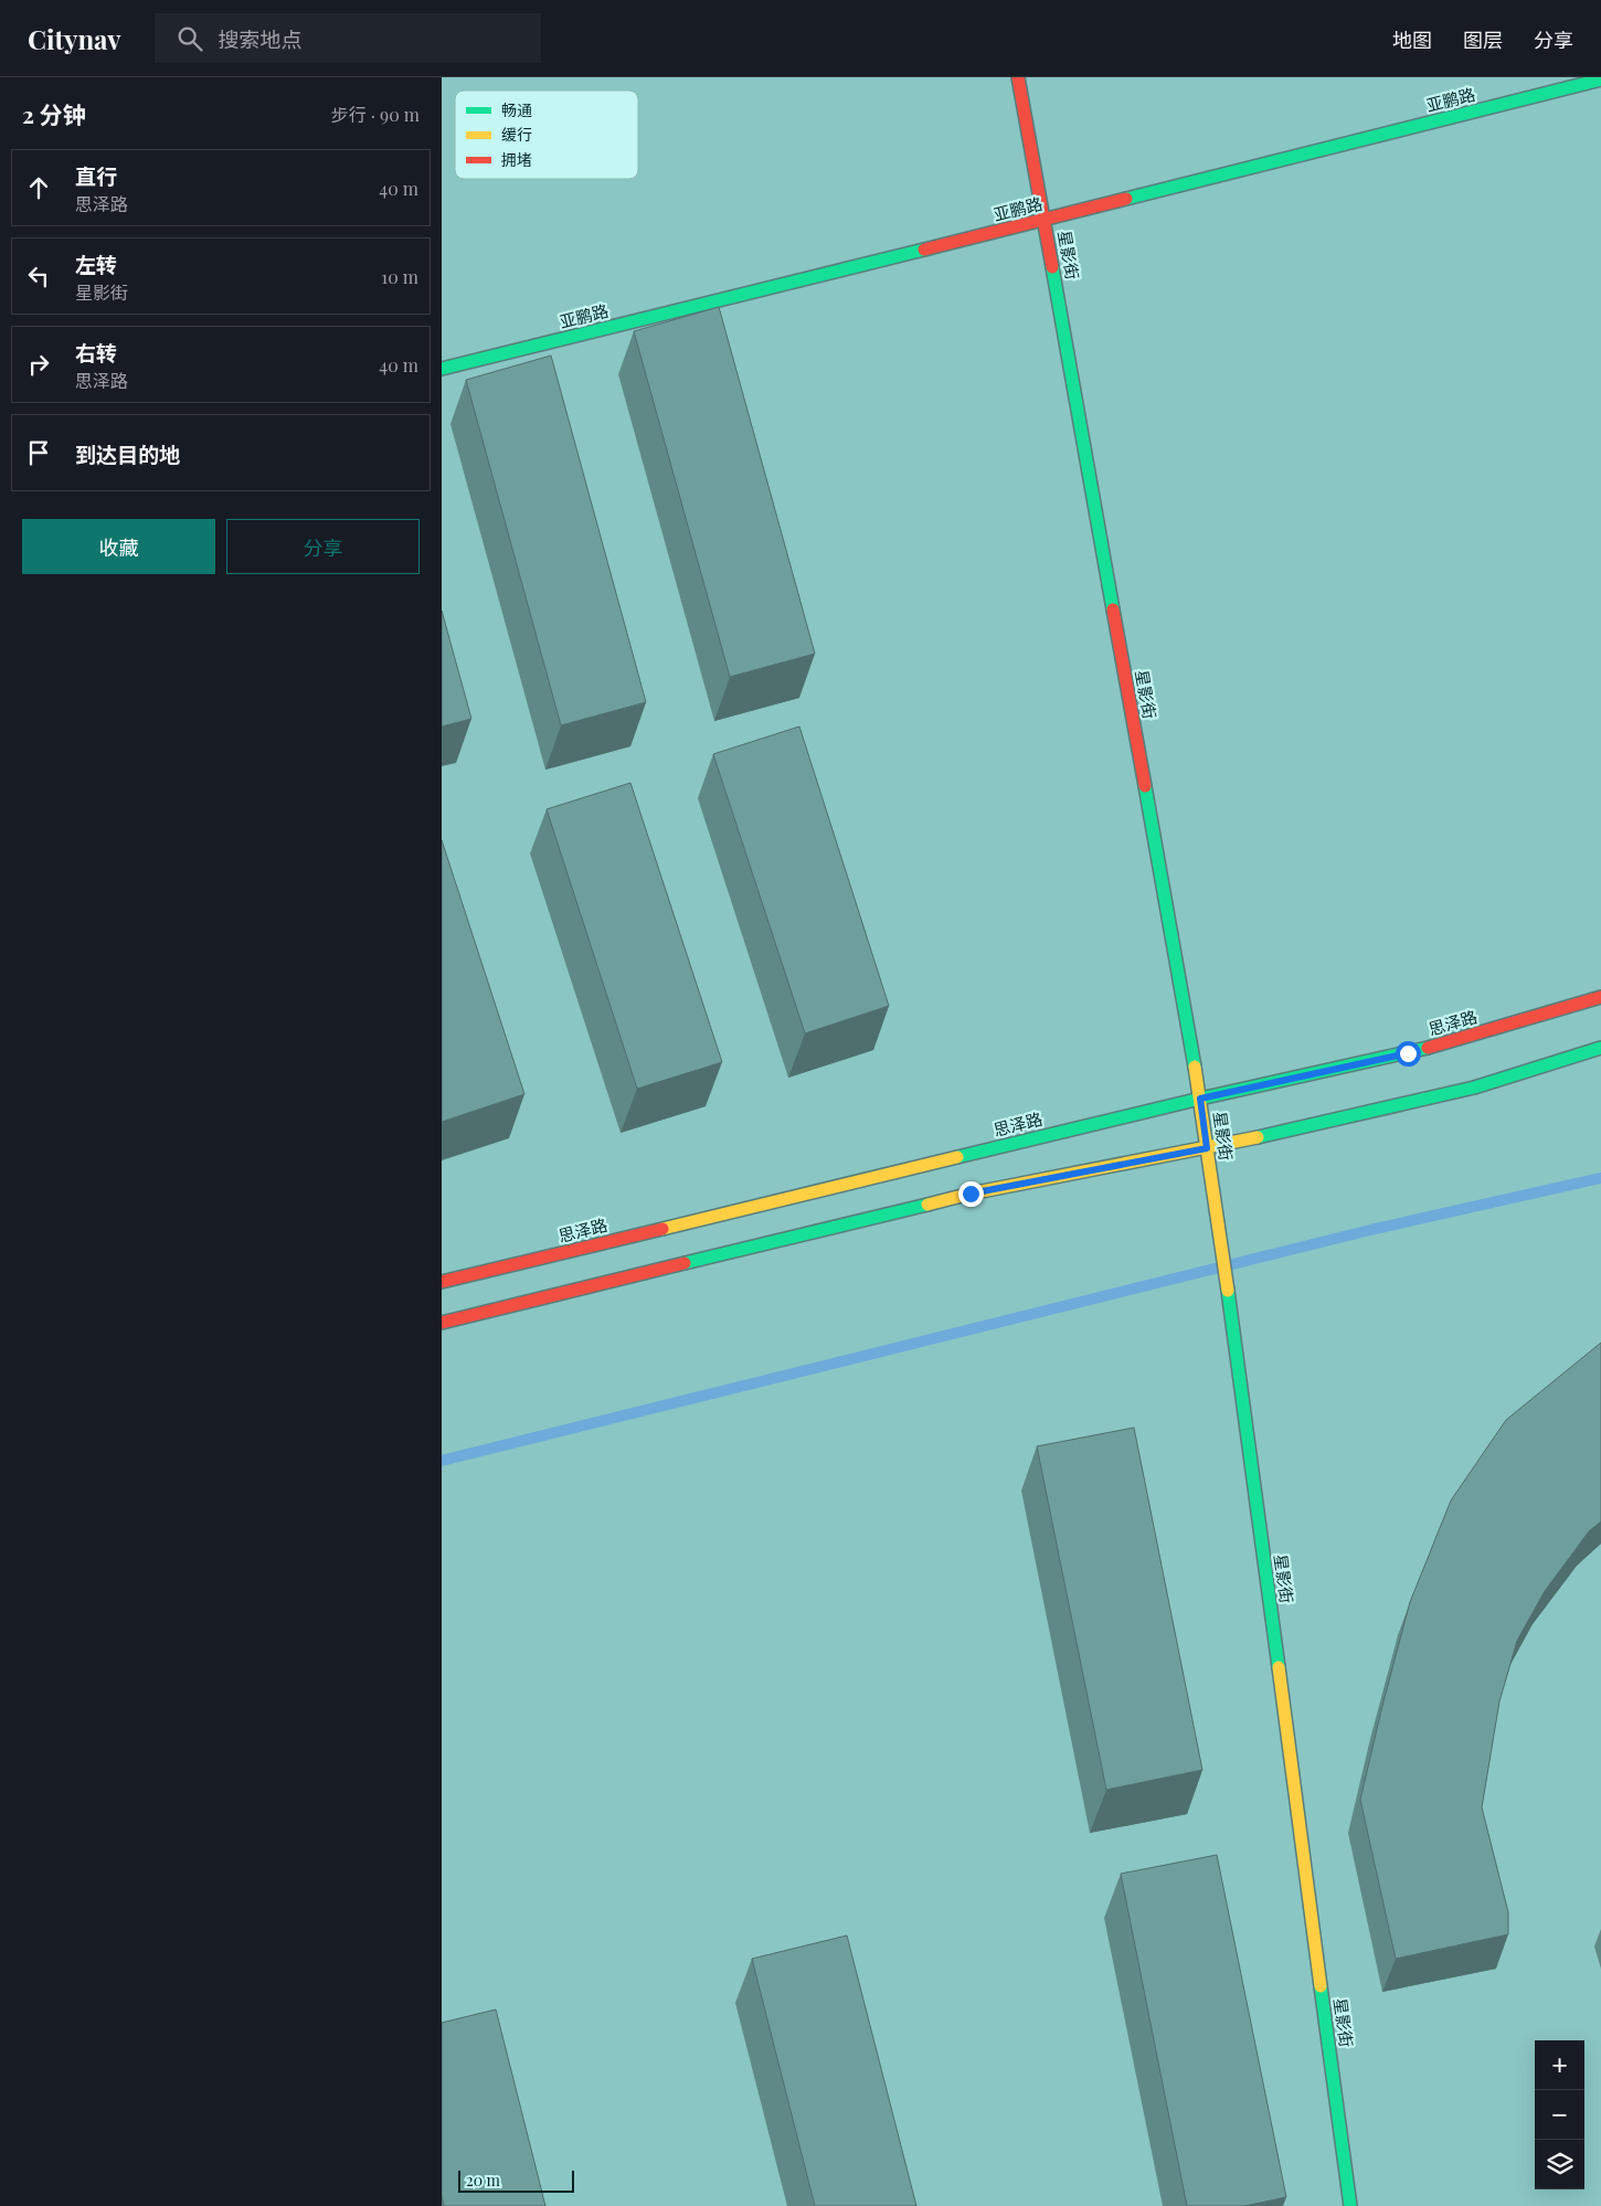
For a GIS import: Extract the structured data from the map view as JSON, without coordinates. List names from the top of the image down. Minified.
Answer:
{"streets":{"street":["亚鹏路","星影街","思泽路"]},"crossings":[["亚鹏路","星影街"],["星影街","思泽路"]],"legend":["畅通","缓行","拥堵"],"scale_bar":"20 m","page":{"header":"Citynav","search":"搜索地点","nav":["地图","图层","分享"],"heading":["2 分钟","步行 · 90 m"],"list":[["直行","思泽路","40 m"],["左转","星影街","10 m"],["右转","思泽路","40 m"],"到达目的地"],"buttons":["收藏","分享"],"map_buttons":["+","−"],"scale":"20 m"}}
